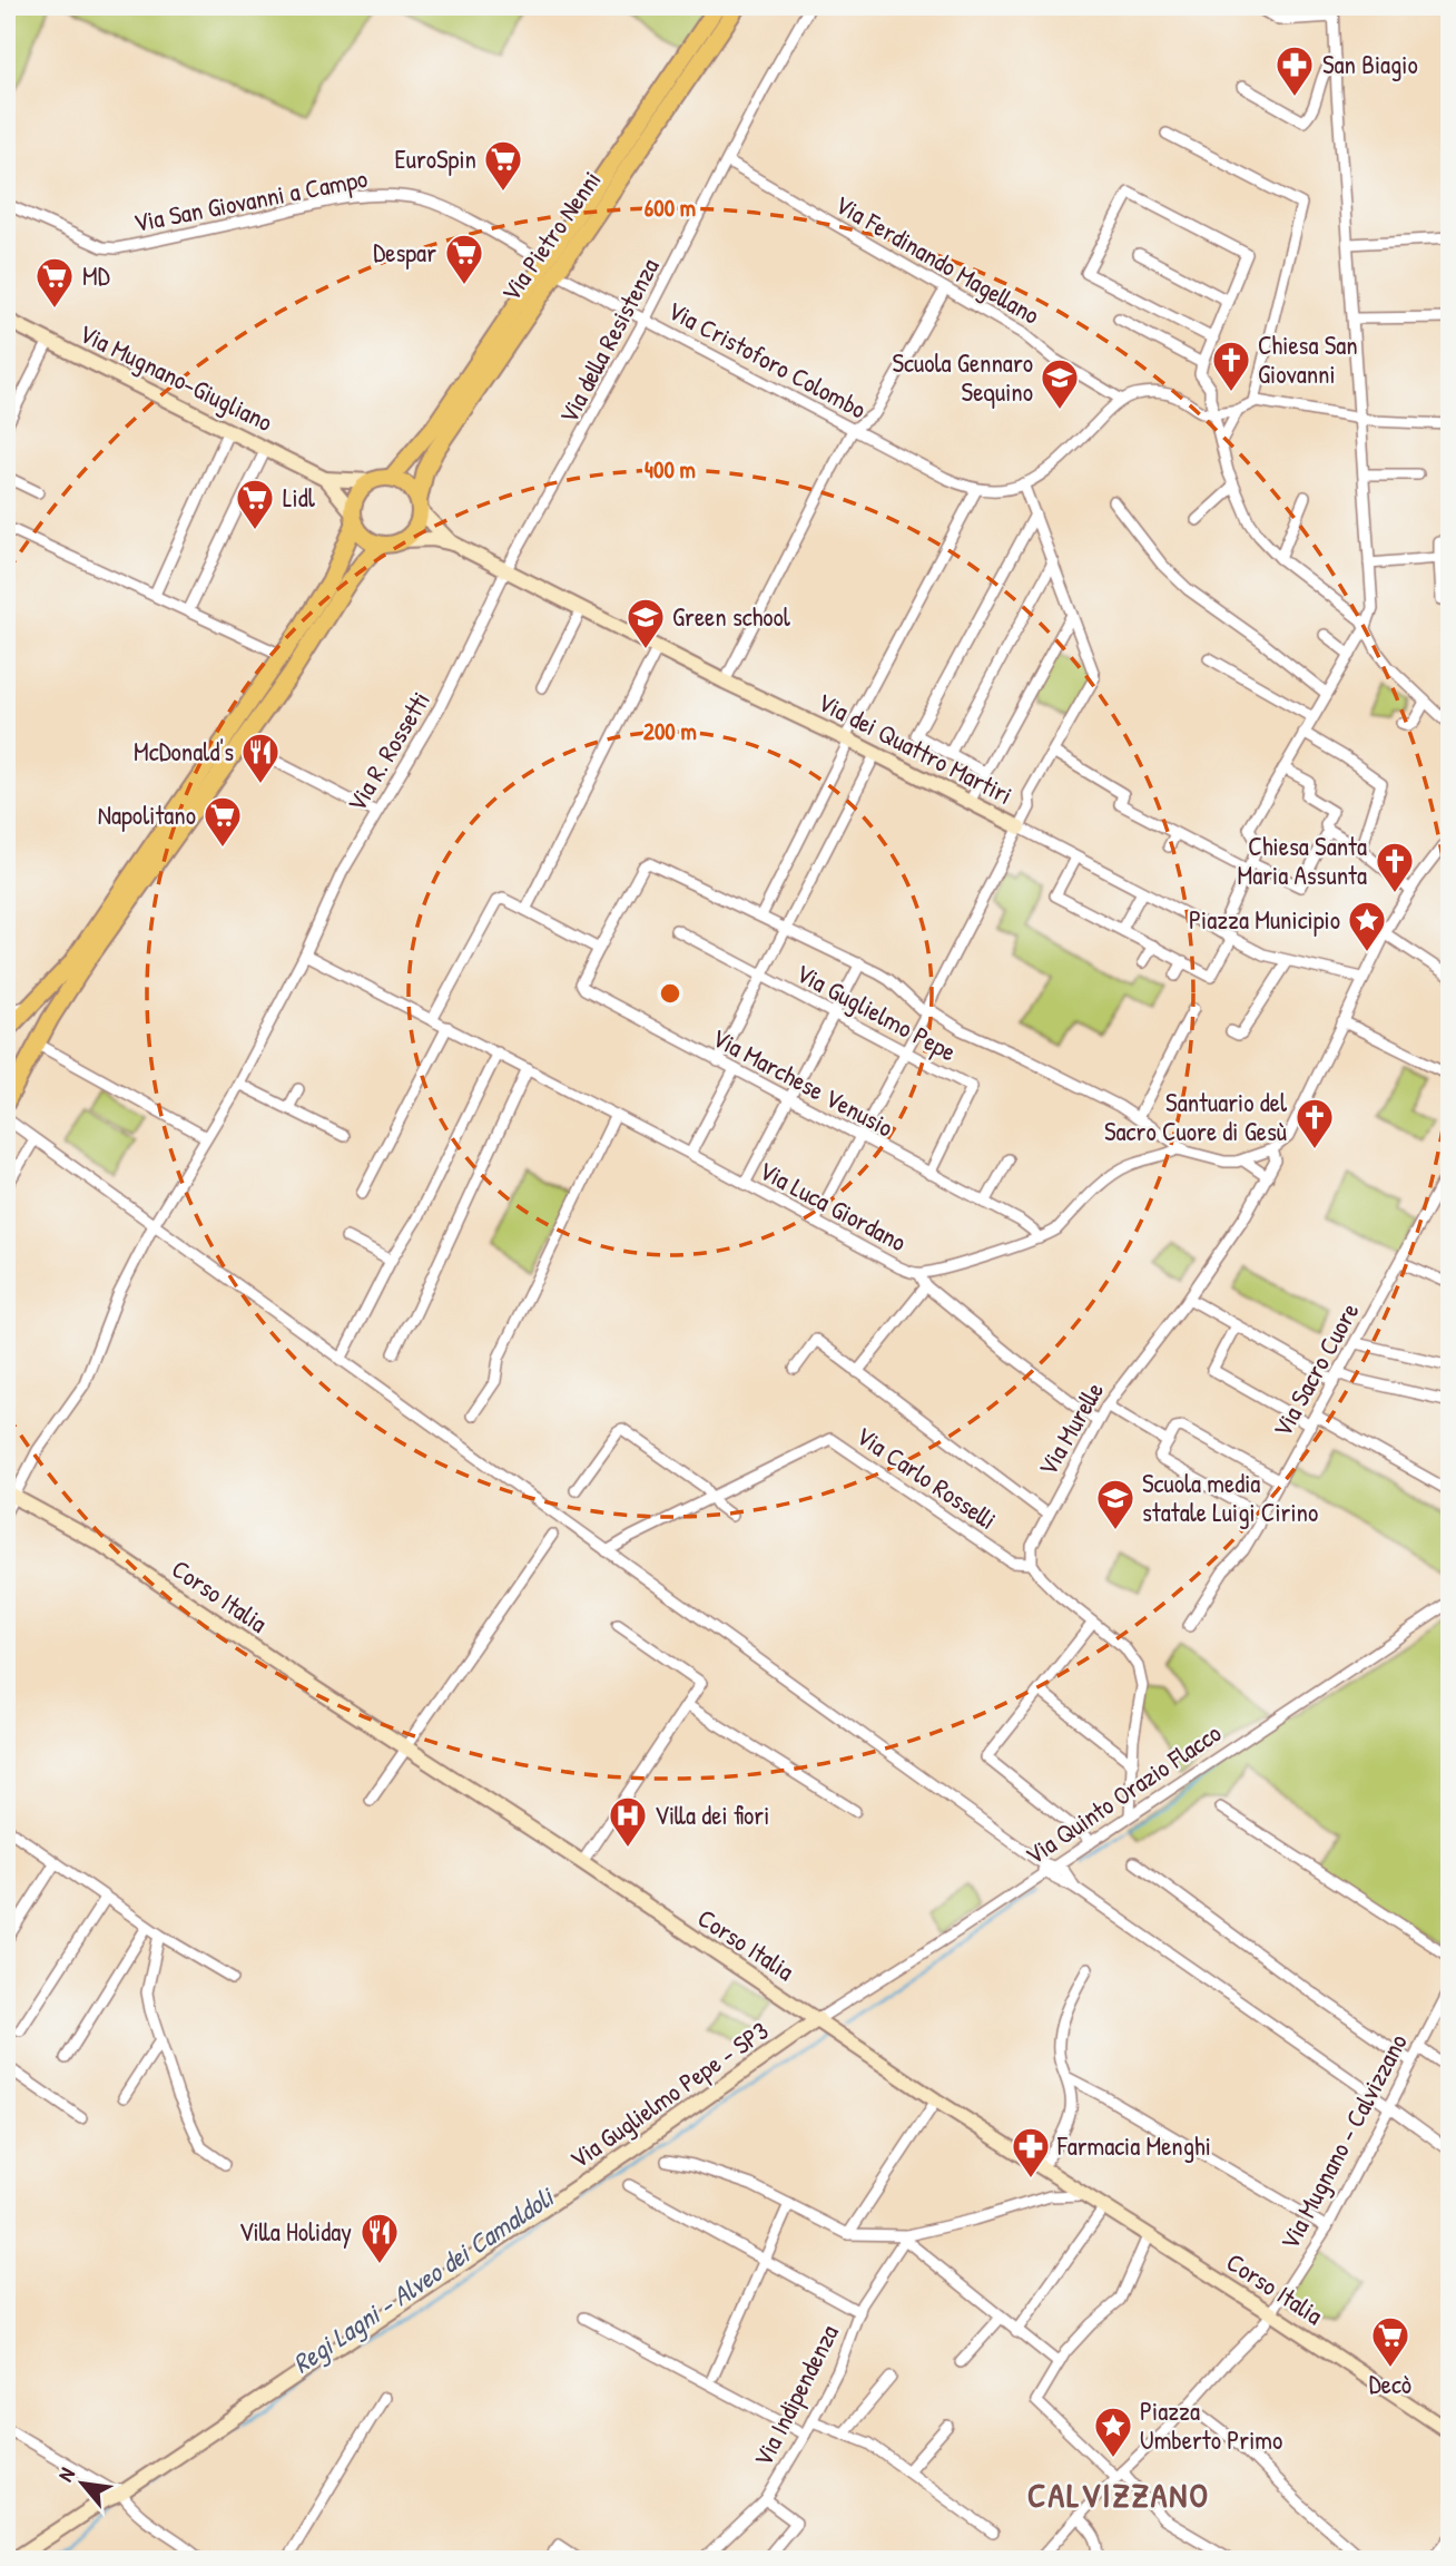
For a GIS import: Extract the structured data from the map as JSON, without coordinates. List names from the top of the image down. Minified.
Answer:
{"streets":{"main road":["Via Pietro Nenni"],"street":["Via San Giovanni a Campo","Via Ferdinando Magellano","Via della Resistenza","Via Cristoforo Colombo","Via Mugnano-Giugliano","Via dei Quattro Martiri","Via R. Rossetti","Via Guglielmo Pepe","Via Marchese Venusio","Via Luca Giordano","Via Sacro Cuore","Via Murelle","Via Carlo Rosselli","Corso Italia","Via Quinto Orazio Flacco","Via Guglielmo Pepe - SP3","Via Mugnano - Calvizzano","Via Indipendenza"]},"crossings":[["Via San Giovanni a Campo","Via Pietro Nenni"],["Via San Giovanni a Campo","Via Cristoforo Colombo"],["Via Pietro Nenni","Via Cristoforo Colombo"],["Via Pietro Nenni","Via Mugnano-Giugliano"],["Via Pietro Nenni","Via dei Quattro Martiri"],["Via Ferdinando Magellano","Via della Resistenza"],["Via Ferdinando Magellano","Via Cristoforo Colombo"],["Via della Resistenza","Via Cristoforo Colombo"],["Via della Resistenza","Via dei Quattro Martiri"],["Via della Resistenza","Via R. Rossetti"],["Via Mugnano-Giugliano","Via dei Quattro Martiri"],["Via dei Quattro Martiri","Via R. Rossetti"],["Via R. Rossetti","Via Luca Giordano"],["Via R. Rossetti","Corso Italia"],["Via Guglielmo Pepe","Via Marchese Venusio"],["Via Marchese Venusio","Via Luca Giordano"],["Via Murelle","Via Carlo Rosselli"],["Corso Italia","Via Quinto Orazio Flacco"],["Corso Italia","Via Guglielmo Pepe - SP3"],["Corso Italia","Via Mugnano - Calvizzano"],["Via Quinto Orazio Flacco","Via Guglielmo Pepe - SP3"]],"districts":["CALVIZZANO"],"water":["Regi Lagni - Alveo dei Camaldoli"],"places":{"pharmacy":["San Biagio","Farmacia Menghi"],"supermarket":["EuroSpin","Despar","MD","Lidl","Napolitano","Decò"],"church":["Chiesa San Giovanni","Chiesa Santa Maria Assunta","Santuario del Sacro Cuore di Gesù"],"school or university":["Scuola Gennaro Sequino","Green school","Scuola media statale Luigi Cirino"],"restaurant":["McDonald's","Villa Holiday"],"place":["Piazza Municipio","Piazza Umberto Primo"],"hospital":["Villa dei fiori"]},"north":"top left","rings":["600 m","400 m","200 m"]}
